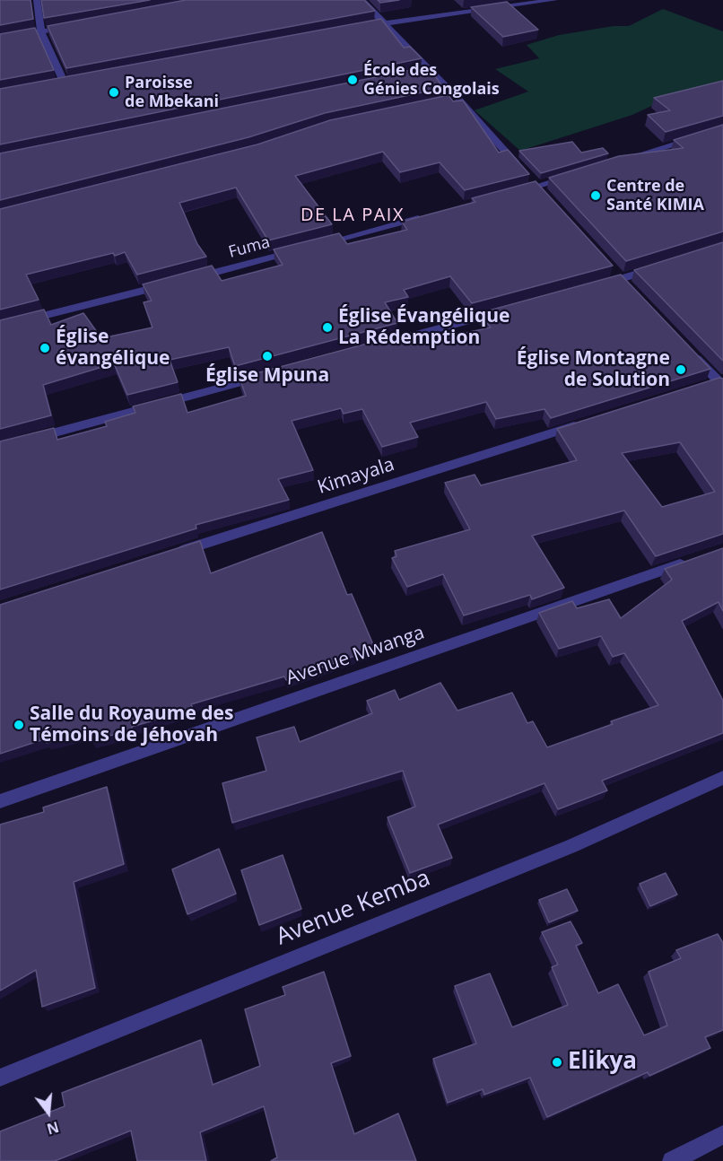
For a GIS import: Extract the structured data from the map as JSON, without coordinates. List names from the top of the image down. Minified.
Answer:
{"streets":{"street":["Fuma","Kimayala","Avenue Mwanga","Avenue Kemba"]},"districts":["DE LA PAIX"],"places":["École des Génies Congolais","Paroisse de Mbekani","Centre de Santé KIMIA","Église Évangélique La Rédemption","Église évangélique","Église Mpuna","Église Montagne de Solution","Salle du Royaume des Témoins de Jéhovah","Elikya"],"north":"bottom"}
